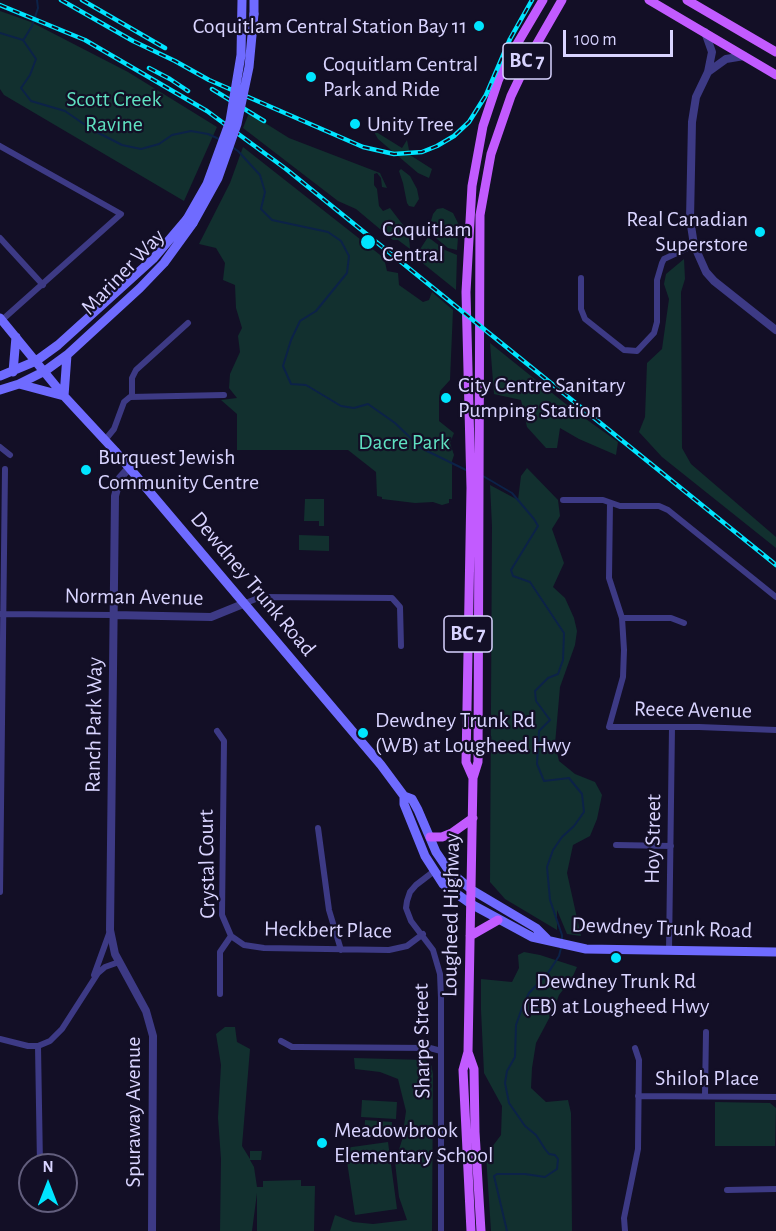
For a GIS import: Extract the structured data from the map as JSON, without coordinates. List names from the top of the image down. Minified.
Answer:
{"streets":{"main road":["BC 7","Mariner Way","Dewdney Trunk Road","Lougheed Highway"],"street":["Norman Avenue","Reece Avenue","Ranch Park Way","Hoy Street","Crystal Court","Heckbert Place","Sharpe Street","Shiloh Place","Spuraway Avenue"]},"crossings":[["Mariner Way","Dewdney Trunk Road"],["Dewdney Trunk Road","Norman Avenue"],["Dewdney Trunk Road","Ranch Park Way"],["Dewdney Trunk Road","Hoy Street"],["Dewdney Trunk Road","Lougheed Highway"],["Dewdney Trunk Road","Sharpe Street"],["Norman Avenue","Ranch Park Way"],["Reece Avenue","Hoy Street"],["Ranch Park Way","Spuraway Avenue"],["Crystal Court","Heckbert Place"],["Heckbert Place","Sharpe Street"]],"parks":["Scott Creek Ravine","Dacre Park"],"places":["Coquitlam Central Station Bay 11","Coquitlam Central Park and Ride","Unity Tree","Real Canadian Superstore","Coquitlam Central","City Centre Sanitary Pumping Station","Burquest Jewish Community Centre","Dewdney Trunk Rd (WB) at Lougheed Hwy","Dewdney Trunk Rd (EB) at Lougheed Hwy","Meadowbrook Elementary School"],"scale_bar":"100 m","north":"top"}
